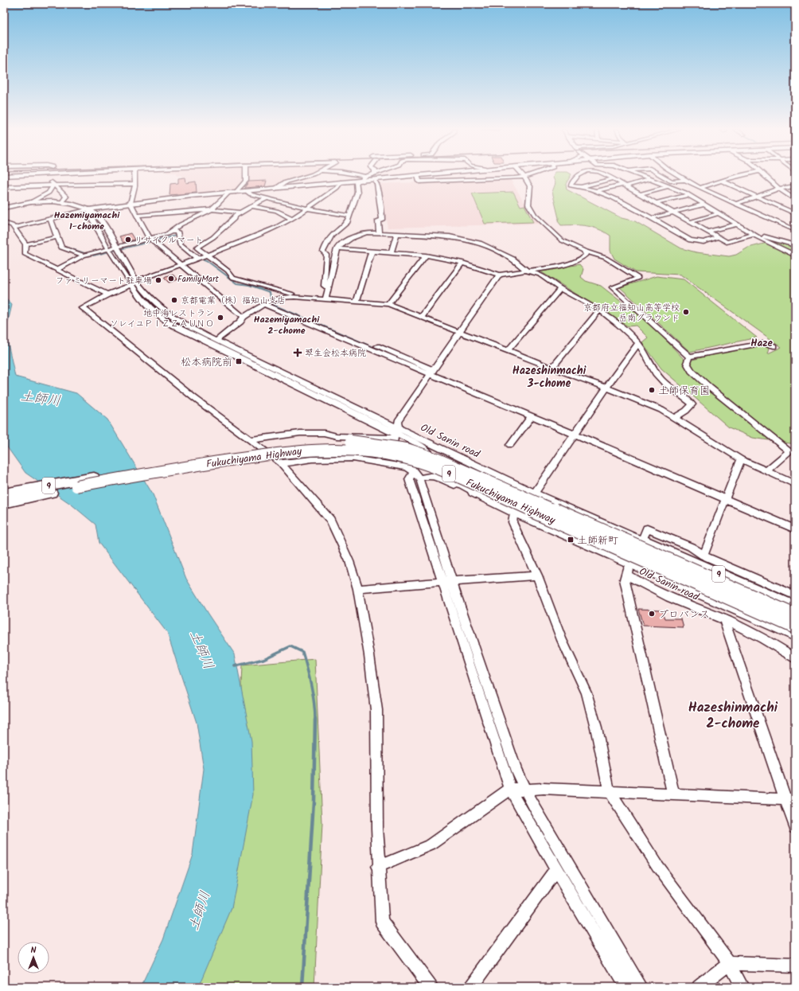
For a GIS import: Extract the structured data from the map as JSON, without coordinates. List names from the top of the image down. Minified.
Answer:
{"streets":{"highway":["Fukuchiyama Highway","9"],"street":["Old Sanin road"]},"crossings":[["Old Sanin road","9"],["Fukuchiyama Highway","9"]],"districts":["Hazemiyamachi 1-chome","Hazemiyamachi 2-chome","Haze","Hazeshinmachi 3-chome","Hazeshinmachi 2-chome"],"water":["土師川"],"places":{"other":["リサイクルマート","FamilyMart","ファミリーマート駐車場","京都電業（株）福知山支店","京都府立福知山高等学校 岳南グラウンド","地中海レストラン ソレイユＰＩＺＺＡＵＮＯ","土師保育園","プロバンス"],"health":["翠生会松本病院"],"transit":["松本病院前","土師新町"]},"north":"top"}
